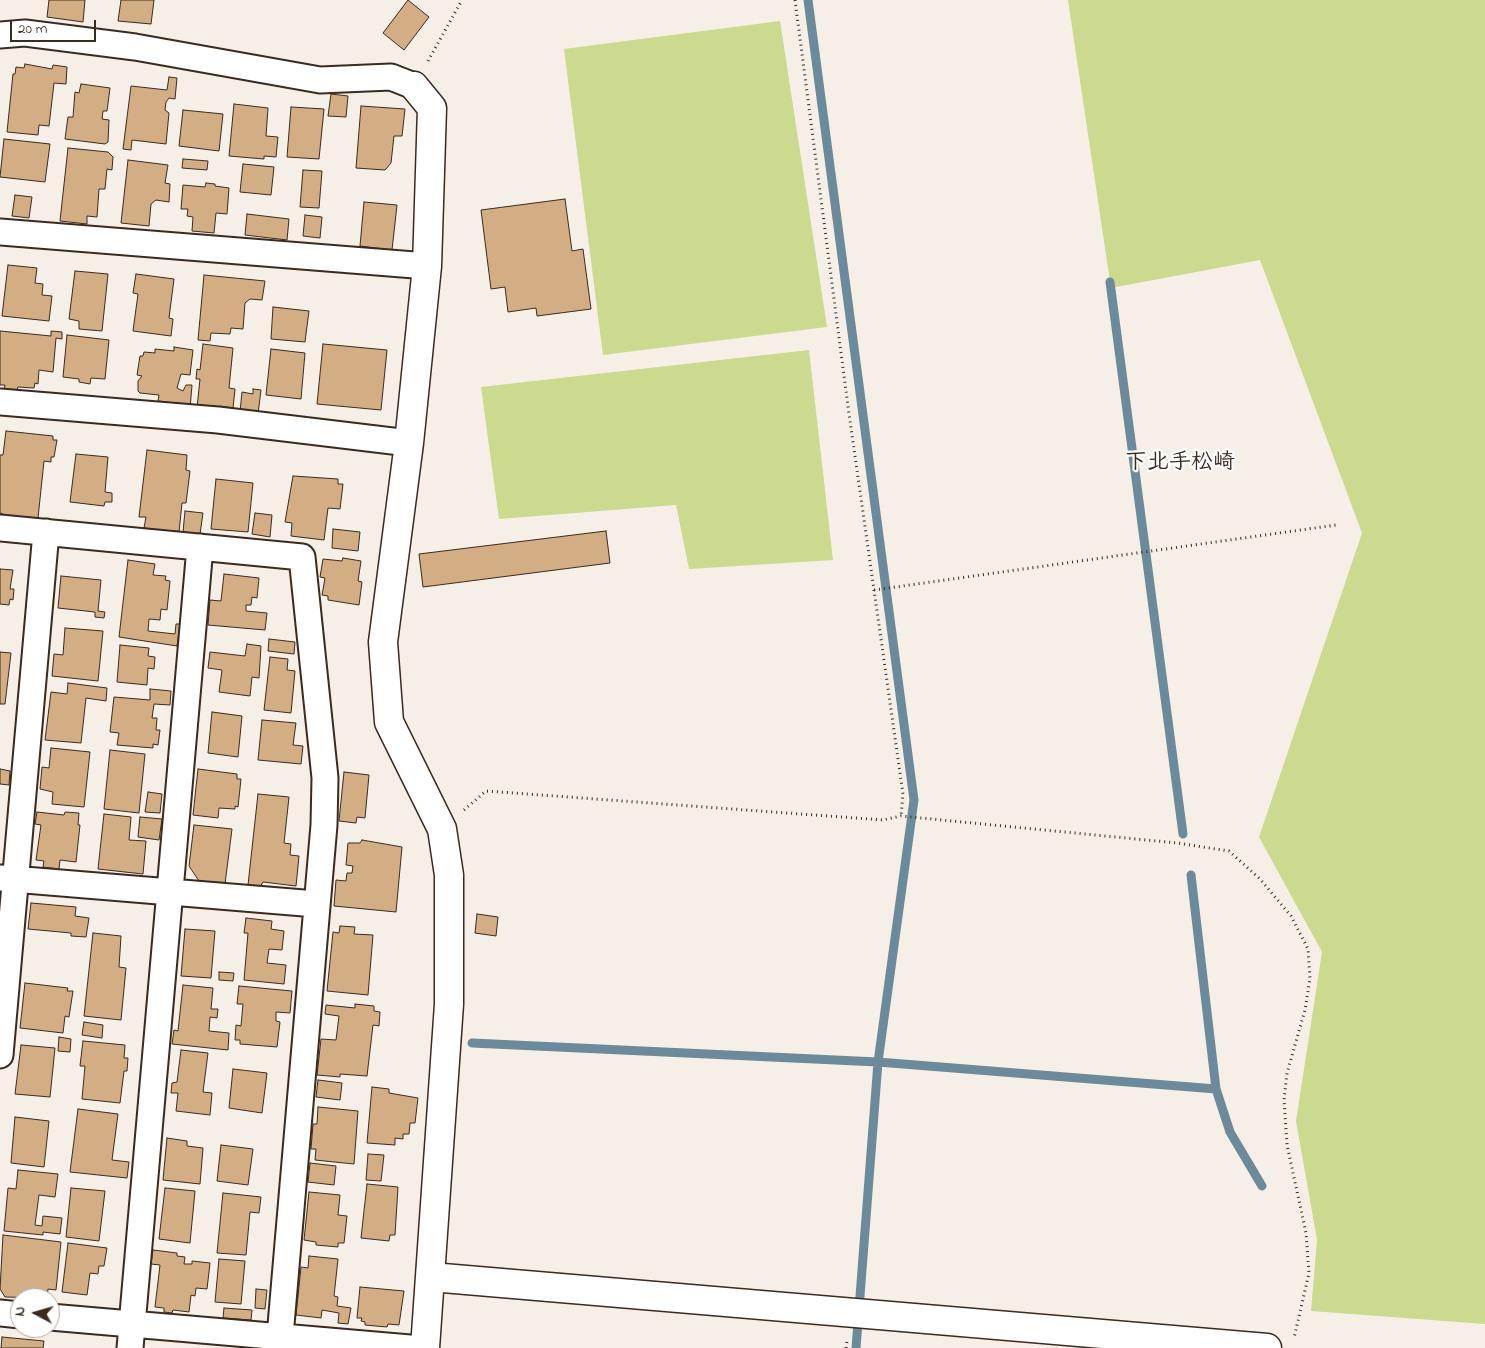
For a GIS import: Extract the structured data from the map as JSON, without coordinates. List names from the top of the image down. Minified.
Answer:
{"districts":["下北手松崎"],"scale_bar":"20 m","north":"left"}
